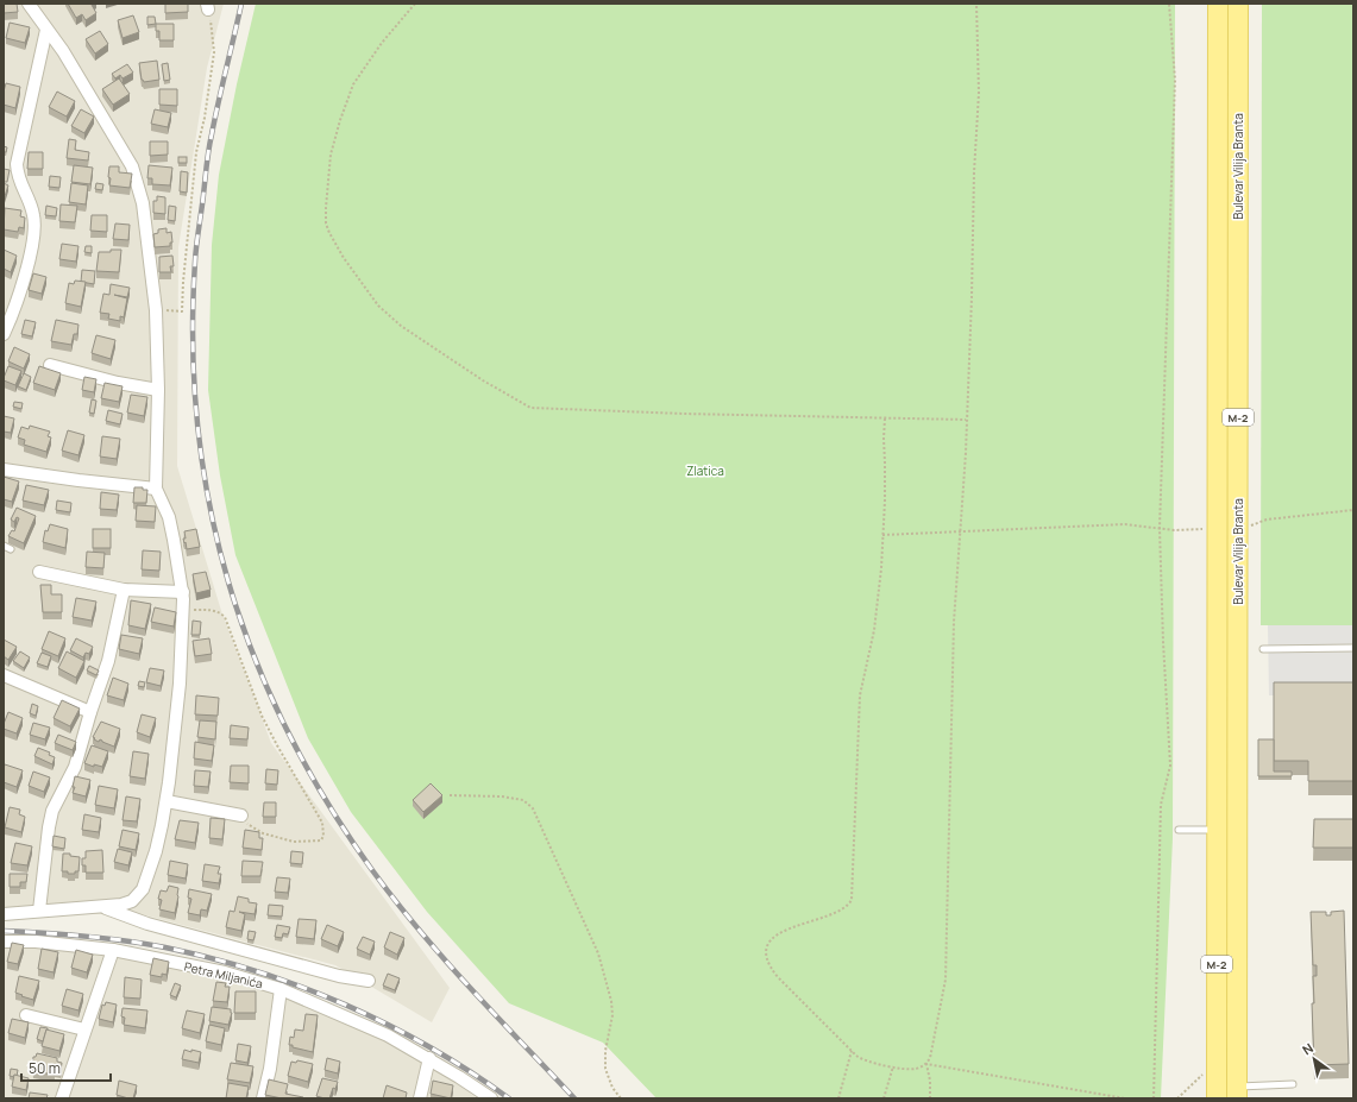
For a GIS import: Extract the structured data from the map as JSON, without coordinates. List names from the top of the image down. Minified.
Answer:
{"streets":{"main road":["Bulevar Vilija Branta","M-2"],"street":["Petra Miljanića"]},"parks":["Zlatica"],"scale_bar":"50 m","north":"top left"}
